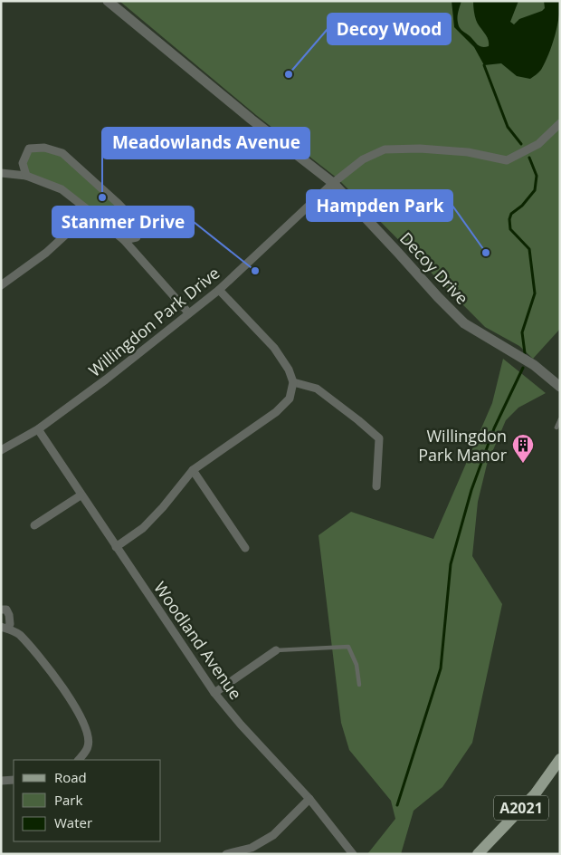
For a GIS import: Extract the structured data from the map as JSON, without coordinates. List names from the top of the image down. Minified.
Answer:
{"streets":{"main road":["A2021"],"street":["Decoy Drive","Willingdon Park Drive","Woodland Avenue"]},"crossings":[["Decoy Drive","Willingdon Park Drive"],["Willingdon Park Drive","Woodland Avenue"]],"places":{"other":["Decoy Wood","Meadowlands Avenue","Hampden Park","Stanmer Drive"],"building":["Willingdon Park Manor"]},"legend":["Road","Park","Water"]}
